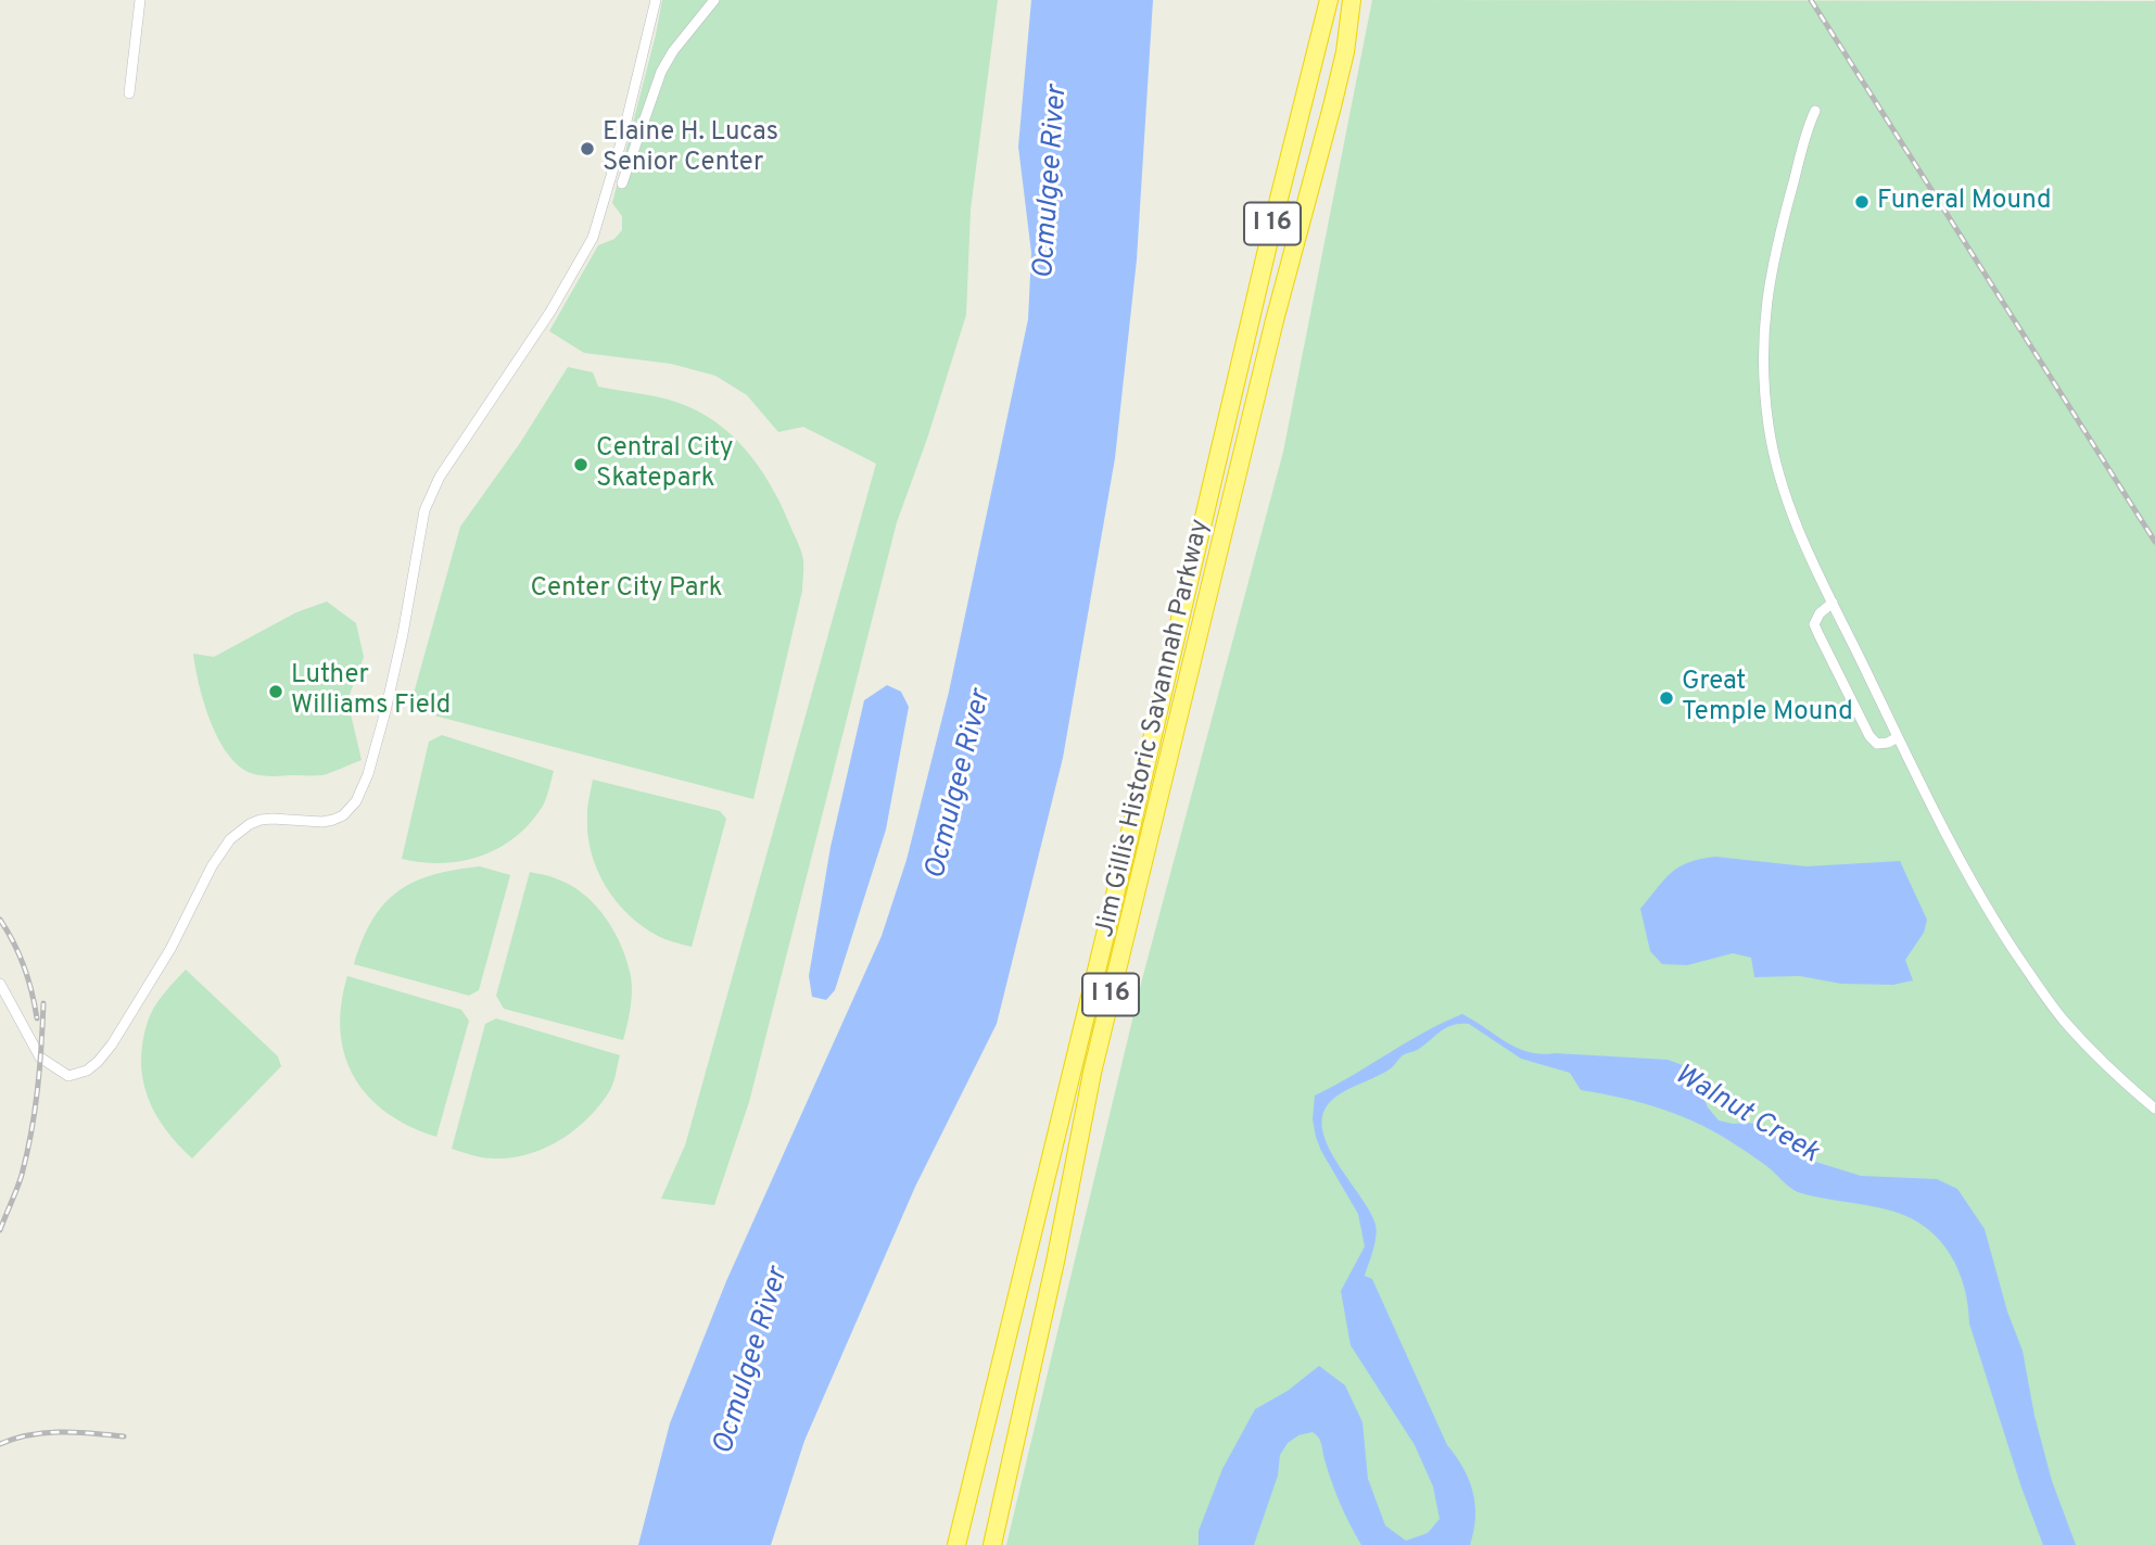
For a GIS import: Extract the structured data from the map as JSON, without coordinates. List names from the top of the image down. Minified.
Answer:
{"streets":{"highway":["I 16","Jim Gillis Historic Savannah Parkway"]},"water":["Ocmulgee River","Walnut Creek"],"parks":["Center City Park"],"places":["Elaine H. Lucas Senior Center","Funeral Mound","Central City Skatepark","Luther Williams Field","Great Temple Mound"]}
